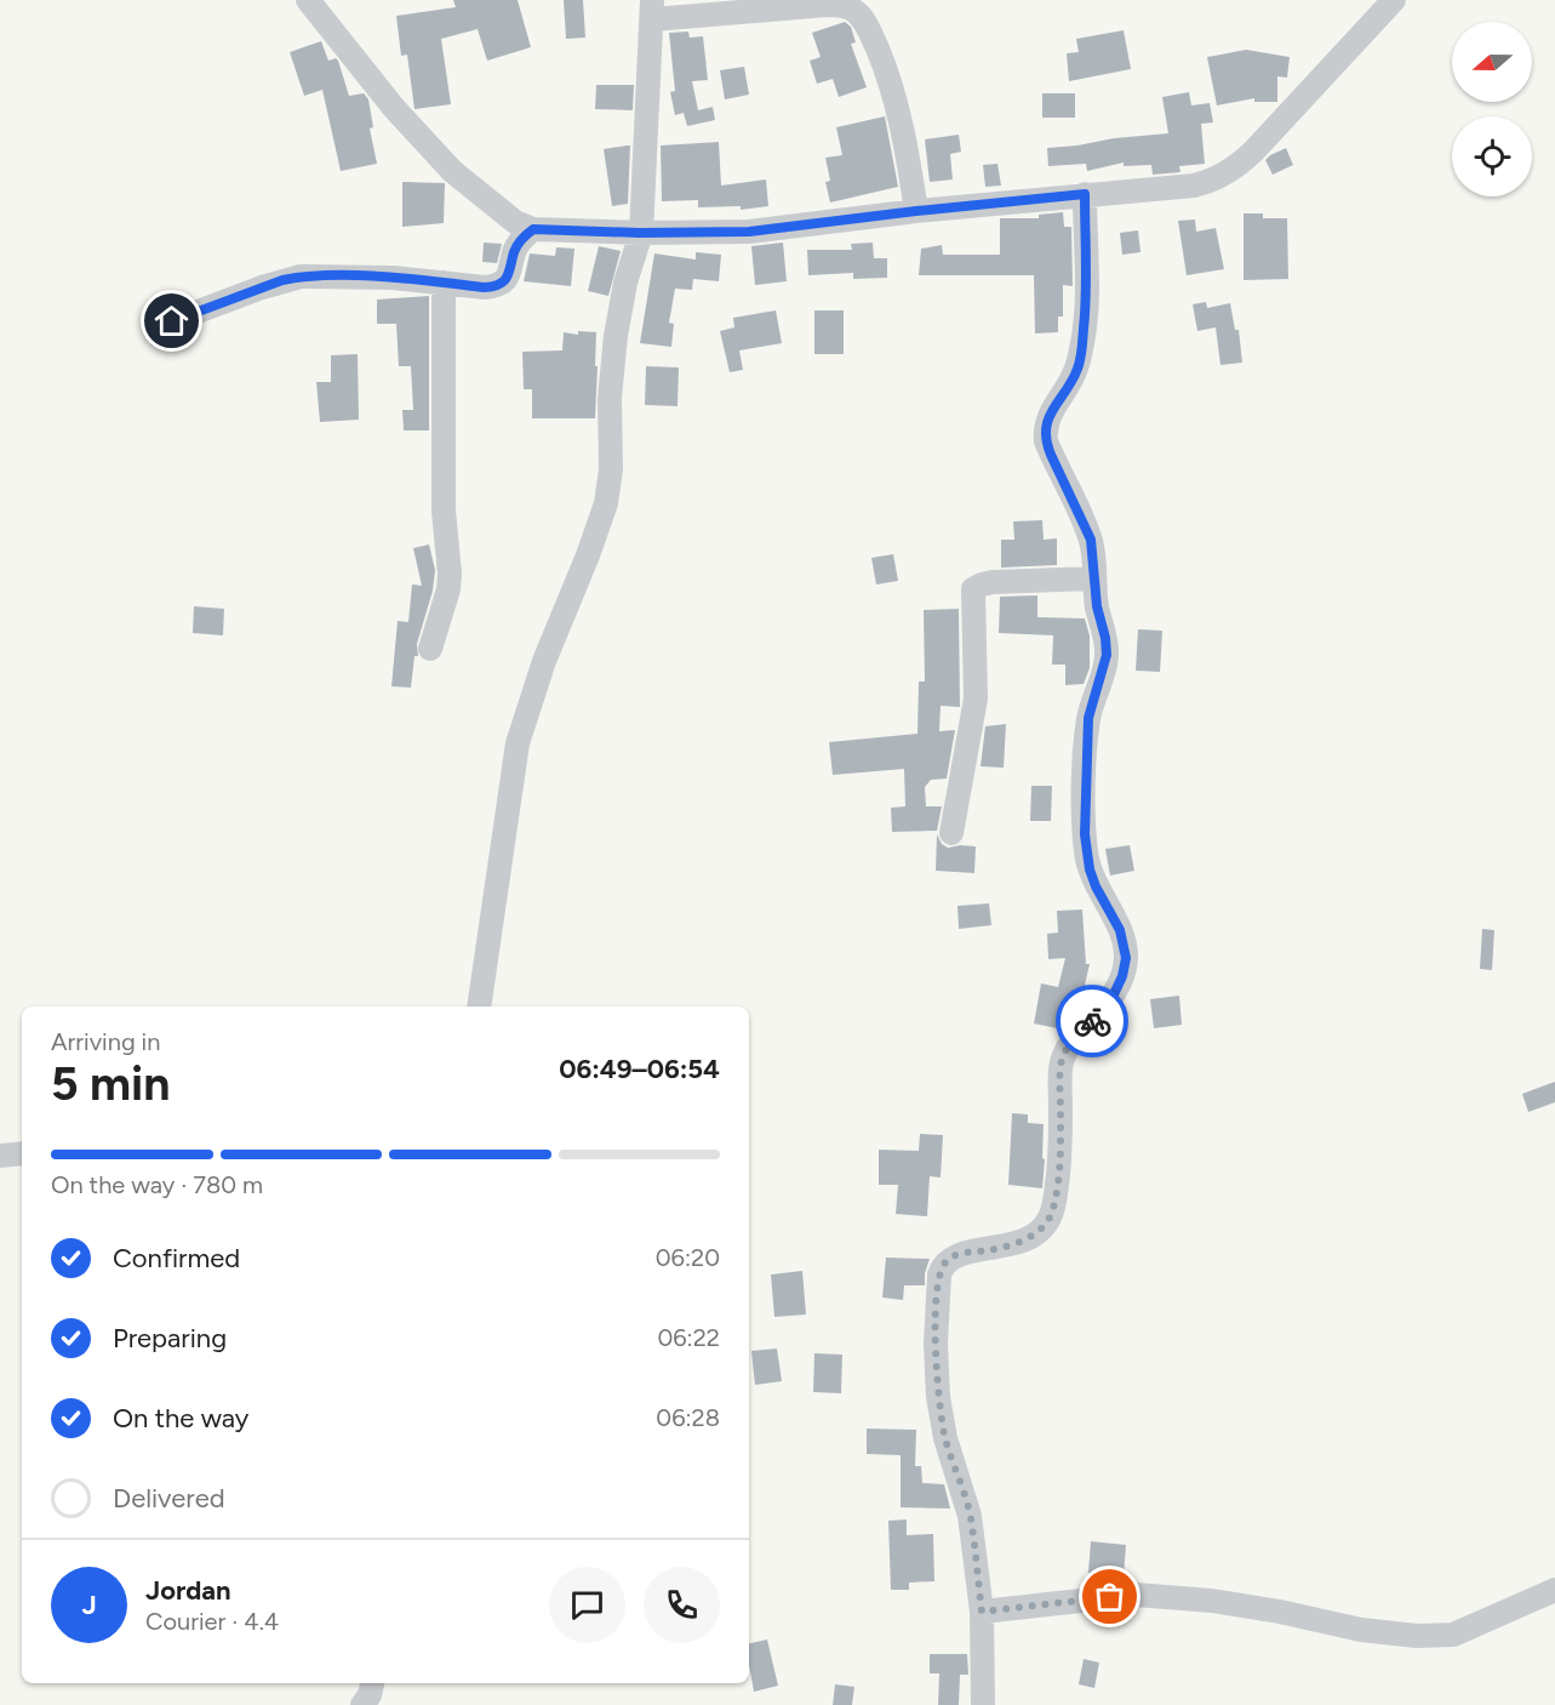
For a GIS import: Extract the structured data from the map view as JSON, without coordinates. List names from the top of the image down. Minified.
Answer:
{"north":"left","page":{"heading":["5 min","Arriving in","06:49–06:54"],"panel":["Jordan","Courier · 4.4"],"bar":"On the way · 780 m","list":[["Confirmed","06:20"],["Preparing","06:22"],["On the way","06:28"],"Delivered"],"round":"J"}}
